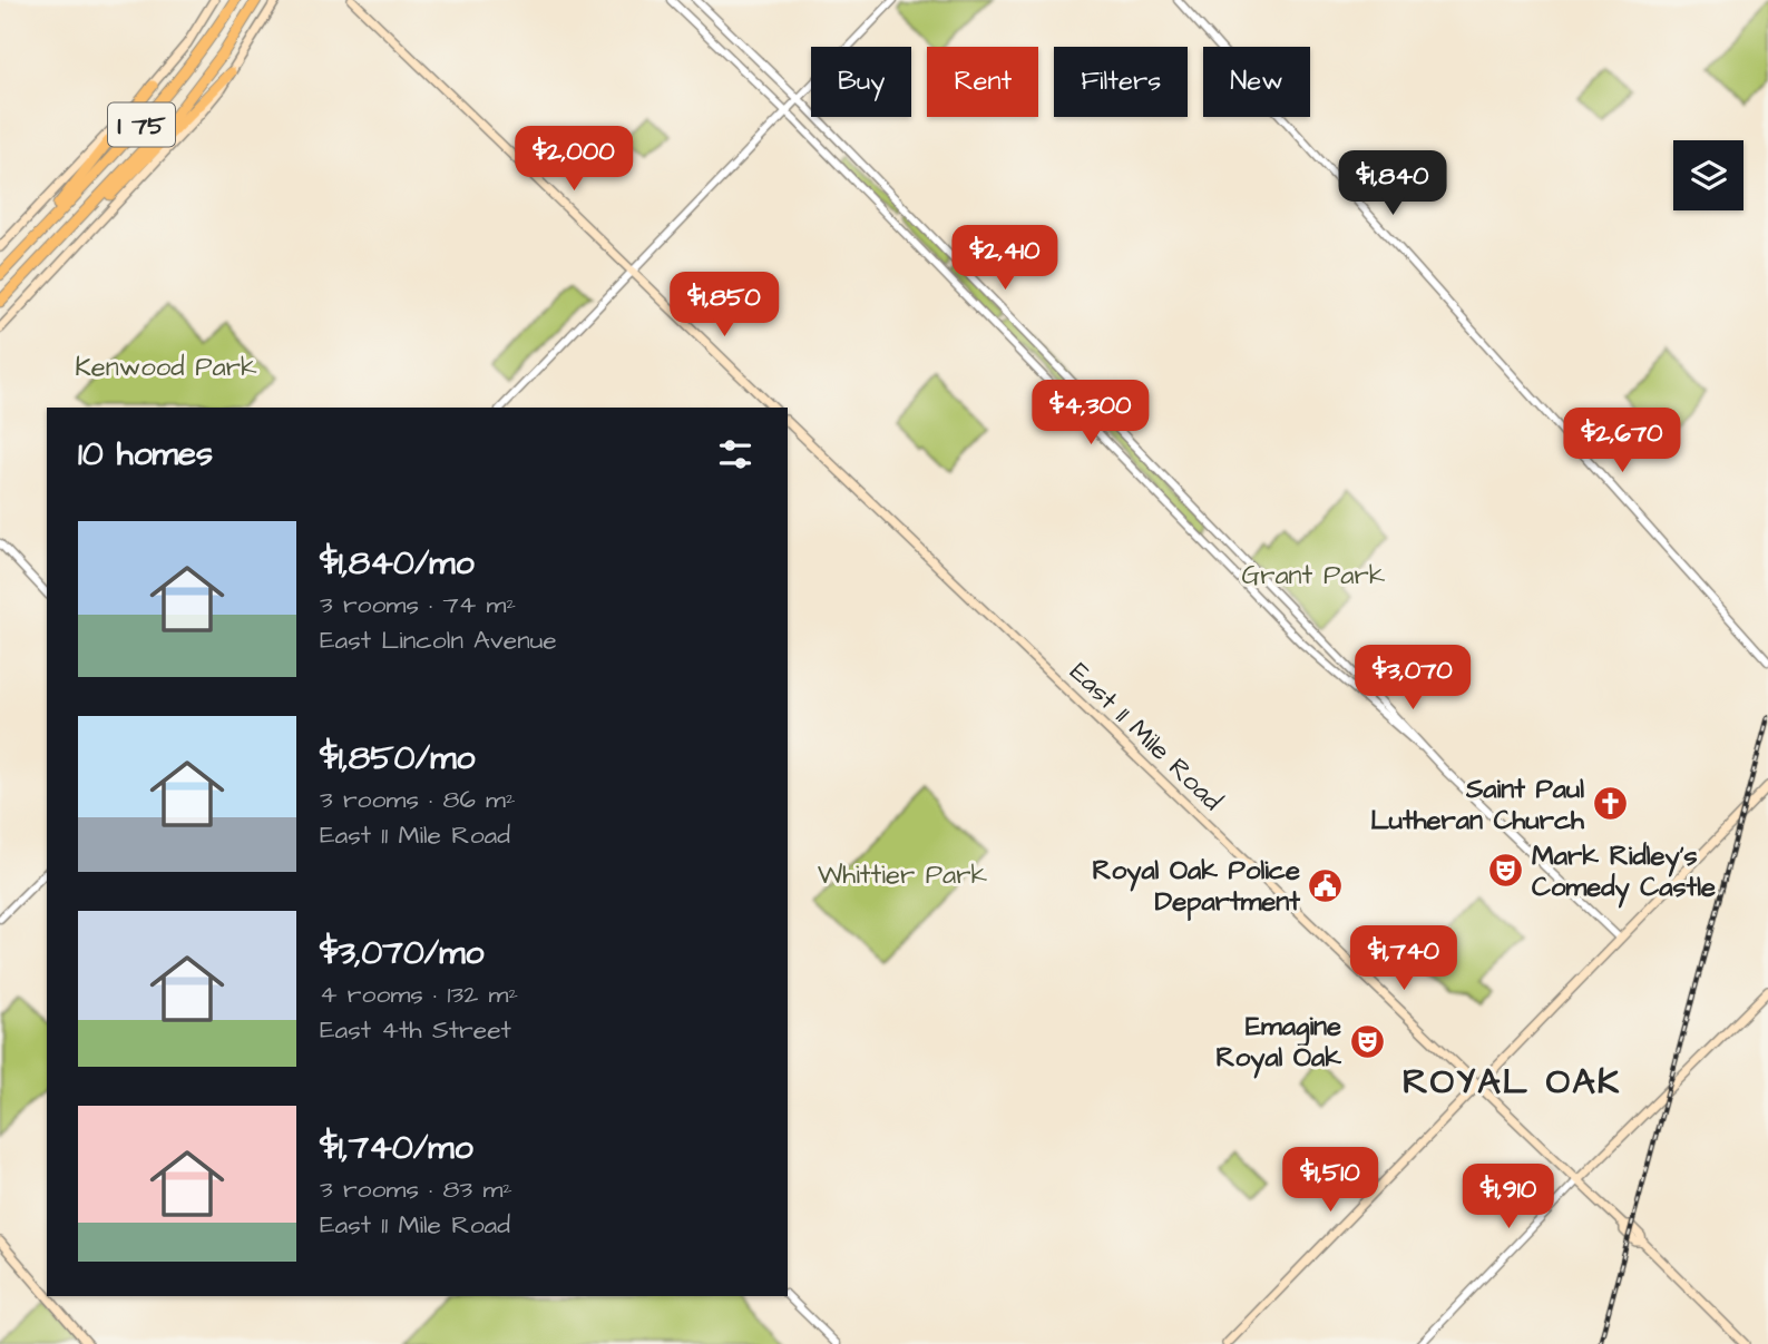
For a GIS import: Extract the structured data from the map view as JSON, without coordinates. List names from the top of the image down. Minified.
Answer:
{"streets":{"highway":["I 75"],"main road":["East 11 Mile Road"]},"districts":["ROYAL OAK"],"parks":["Kenwood Park","Grant Park","Whittier Park"],"places":{"church":["Saint Paul Lutheran Church"],"theatre":["Mark Ridley's Comedy Castle","Emagine Royal Oak"],"public building":["Royal Oak Police Department"]},"page":{"chip":["Buy","Rent","Filters","New"],"price":["$2,000","$1,840","$2,410","$1,850","$4,300","$2,670","$3,070","$1,740","$1,510","$1,910"],"heading":"10 homes","list":[{"name":"$1,840/mo","note":"3 rooms · 74 m² · East Lincoln Avenue"},{"name":"$1,850/mo","note":"3 rooms · 86 m² · East 11 Mile Road"},{"name":"$3,070/mo","note":"4 rooms · 132 m² · East 4th Street"},{"name":"$1,740/mo","note":"3 rooms · 83 m² · East 11 Mile Road"}]}}
